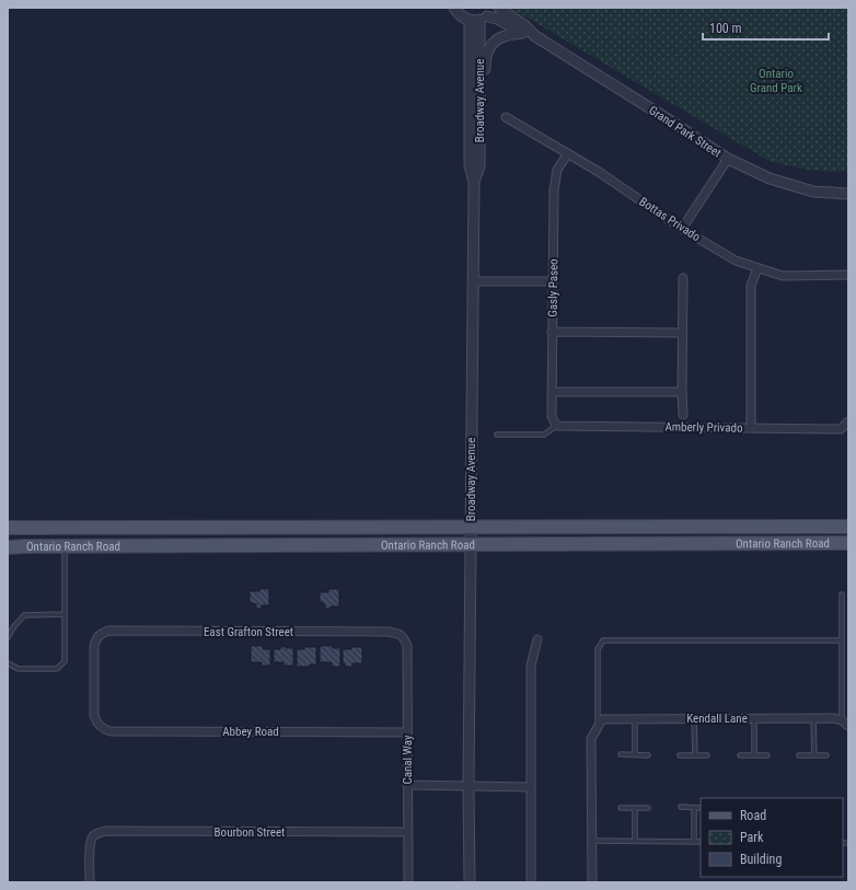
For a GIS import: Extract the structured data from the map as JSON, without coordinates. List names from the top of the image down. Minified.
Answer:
{"streets":{"main road":["Ontario Ranch Road"],"street":["Broadway Avenue","Grand Park Street","Bottas Privado","Gasly Paseo","Amberly Privado","East Grafton Street","Kendall Lane","Abbey Road","Canal Way","Bourbon Street"]},"crossings":[["Broadway Avenue","Grand Park Street"],["Broadway Avenue","Ontario Ranch Road"],["Bottas Privado","Gasly Paseo"],["Gasly Paseo","Amberly Privado"],["East Grafton Street","Abbey Road"],["East Grafton Street","Canal Way"],["Abbey Road","Canal Way"],["Canal Way","Bourbon Street"]],"parks":["Ontario Grand Park"],"legend":["Road","Park","Building"],"scale_bar":"100 m"}
